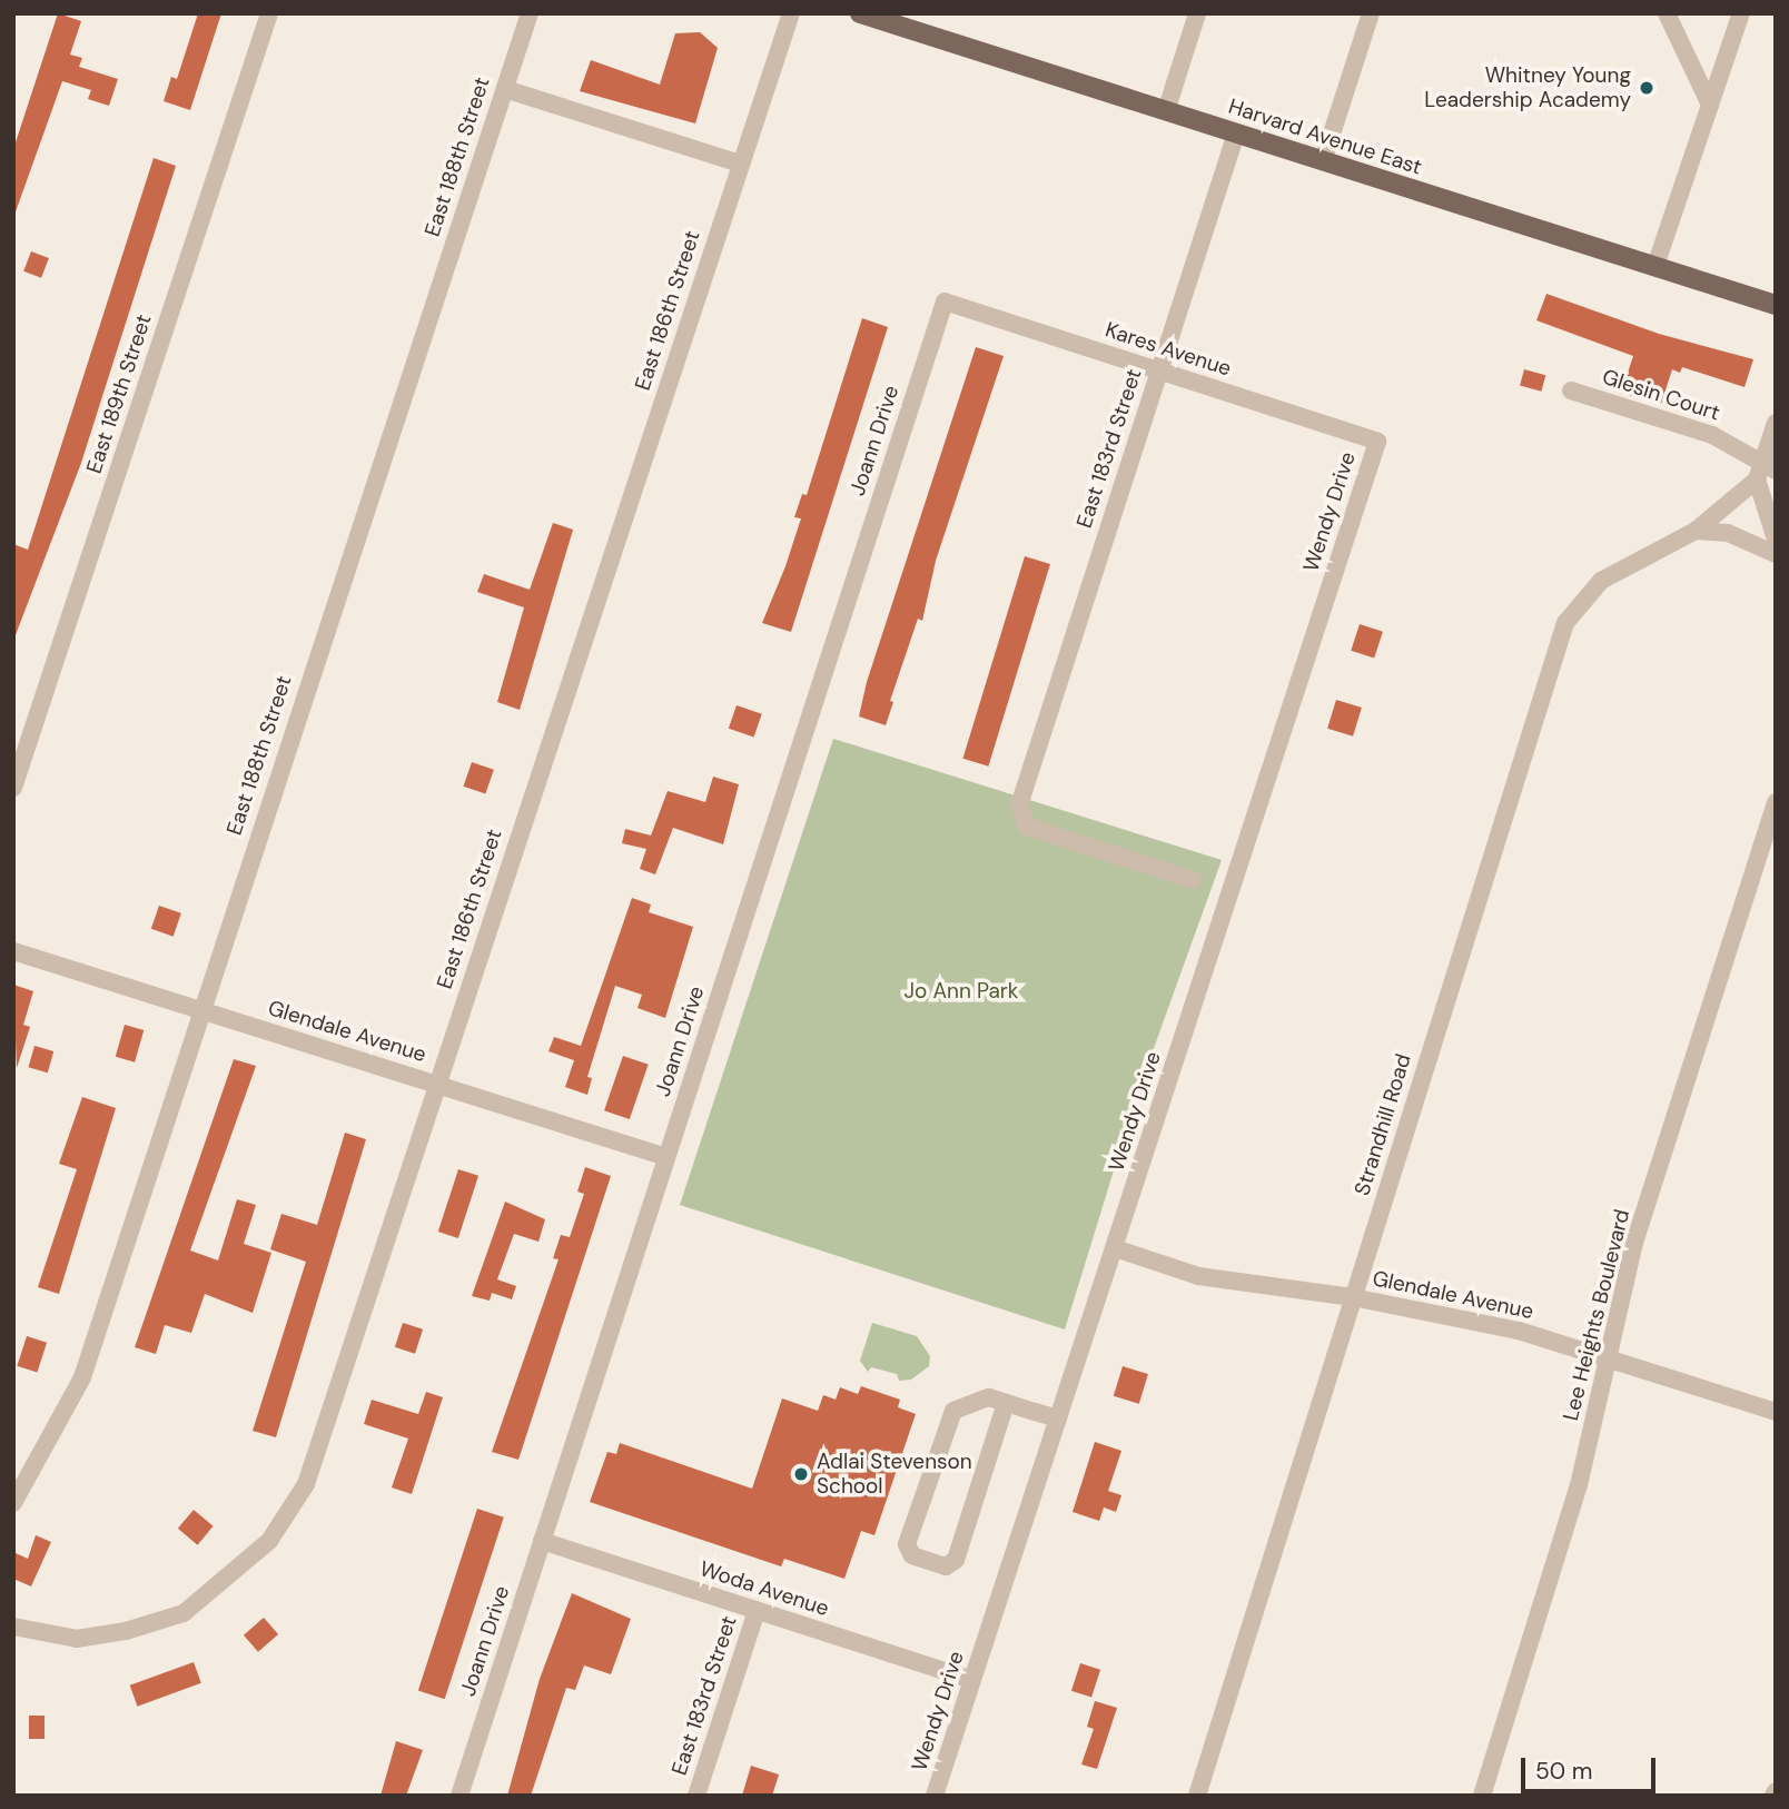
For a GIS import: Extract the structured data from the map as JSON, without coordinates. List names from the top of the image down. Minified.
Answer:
{"streets":{"main road":["Harvard Avenue East"],"street":["East 188th Street","East 186th Street","Kares Avenue","East 189th Street","Glesin Court","Joann Drive","East 183rd Street","Wendy Drive","Glendale Avenue","Strandhill Road","Lee Heights Boulevard","Woda Avenue"]},"crossings":[["Harvard Avenue East","East 183rd Street"],["East 188th Street","Glendale Avenue"],["East 186th Street","Glendale Avenue"],["Kares Avenue","Joann Drive"],["Kares Avenue","East 183rd Street"],["Kares Avenue","Wendy Drive"],["Joann Drive","Glendale Avenue"],["Joann Drive","Woda Avenue"],["East 183rd Street","Woda Avenue"],["Wendy Drive","Glendale Avenue"],["Wendy Drive","Woda Avenue"],["Glendale Avenue","Strandhill Road"],["Glendale Avenue","Lee Heights Boulevard"]],"parks":["Jo Ann Park"],"places":["Whitney Young Leadership Academy","Adlai Stevenson School"],"scale_bar":"50 m"}
